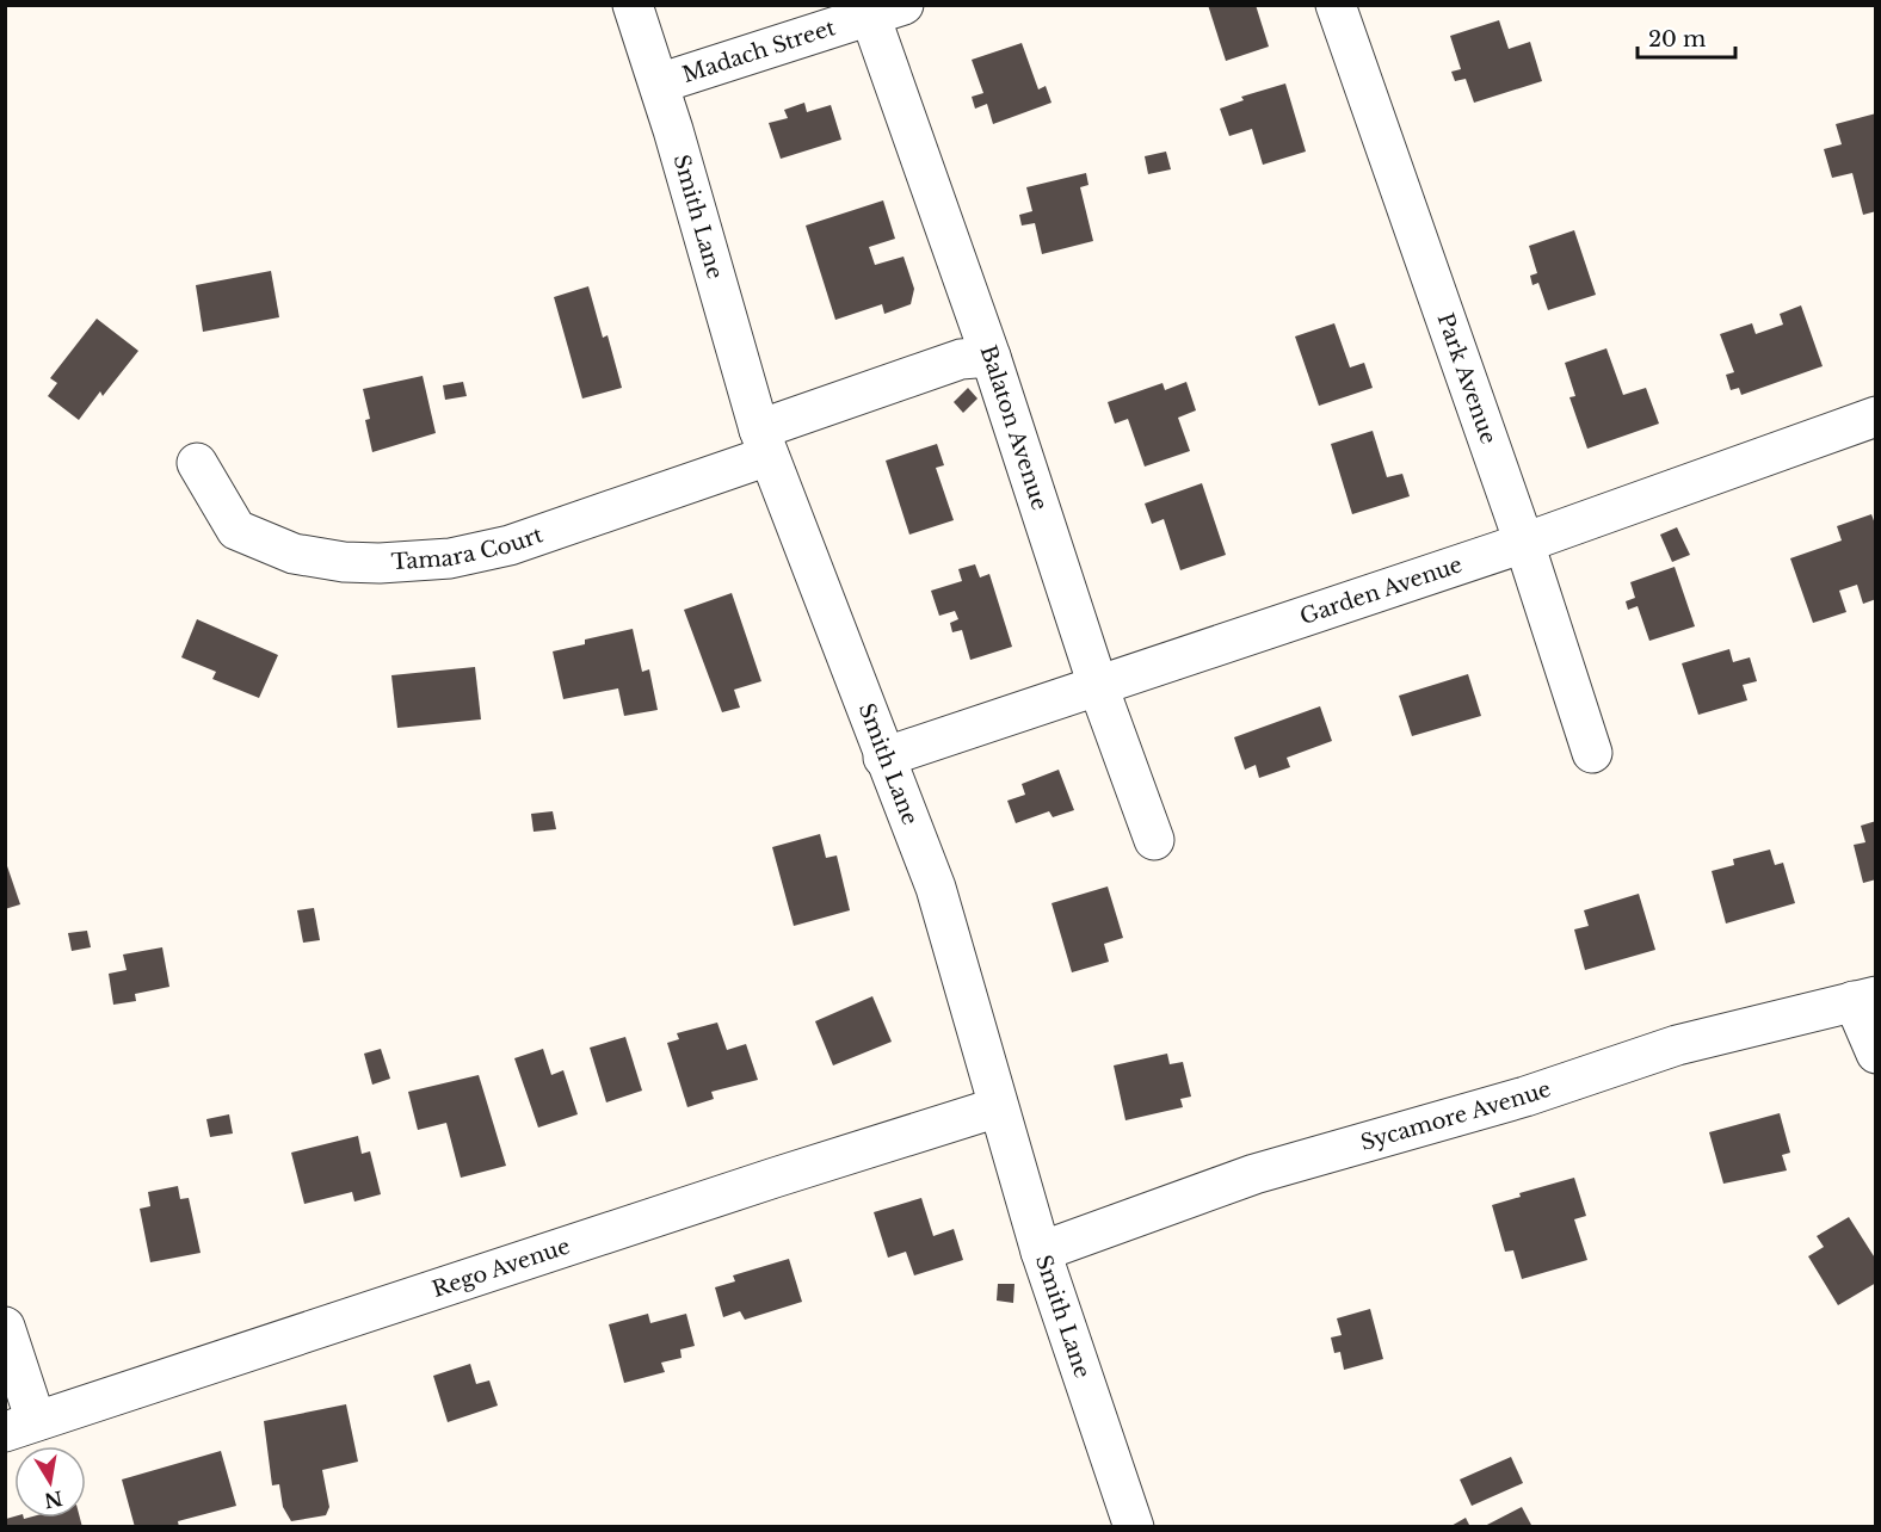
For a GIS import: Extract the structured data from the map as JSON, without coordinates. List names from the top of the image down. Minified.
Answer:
{"streets":{"street":["Madach Street","Smith Lane","Park Avenue","Balaton Avenue","Tamara Court","Garden Avenue","Sycamore Avenue","Rego Avenue"]},"crossings":[["Madach Street","Smith Lane"],["Madach Street","Balaton Avenue"],["Smith Lane","Tamara Court"],["Smith Lane","Garden Avenue"],["Smith Lane","Sycamore Avenue"],["Smith Lane","Rego Avenue"],["Park Avenue","Garden Avenue"],["Balaton Avenue","Tamara Court"],["Balaton Avenue","Garden Avenue"]],"scale_bar":"20 m","north":"bottom"}
